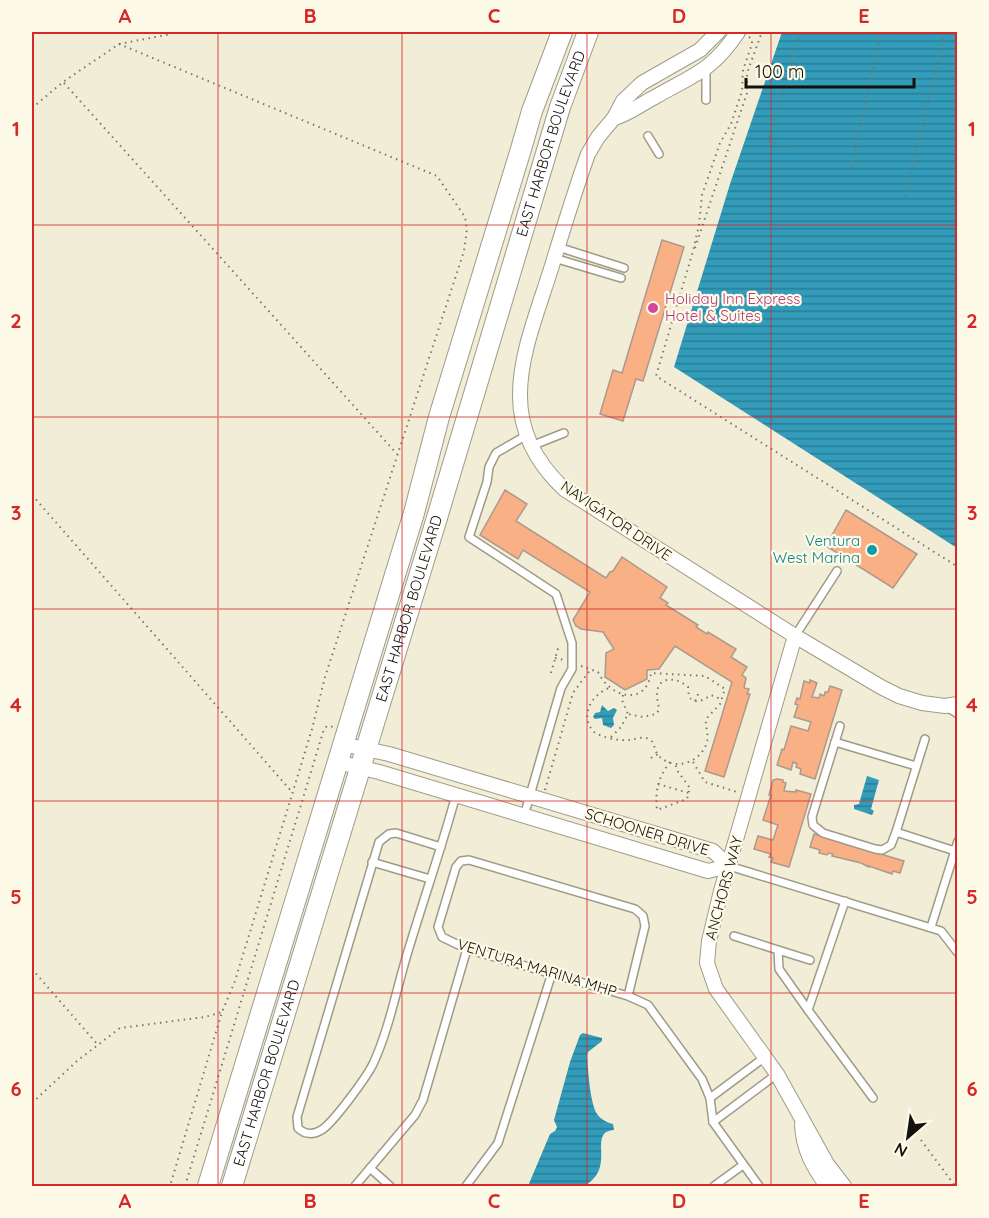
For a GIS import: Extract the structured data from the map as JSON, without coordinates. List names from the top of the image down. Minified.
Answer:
{"streets":{"main road":["EAST HARBOR BOULEVARD"],"street":["NAVIGATOR DRIVE","SCHOONER DRIVE","ANCHORS WAY"],"lane":["VENTURA MARINA MHP"]},"crossings":[["EAST HARBOR BOULEVARD","SCHOONER DRIVE"],["NAVIGATOR DRIVE","ANCHORS WAY"],["SCHOONER DRIVE","ANCHORS WAY"]],"places":["Holiday Inn Express Hotel & Suites","Ventura West Marina"],"scale_bar":"100 m","north":"bottom left","grid":{"columns":["A","B","C","D","E"],"rows":["1","2","3","4","5","6"]}}
